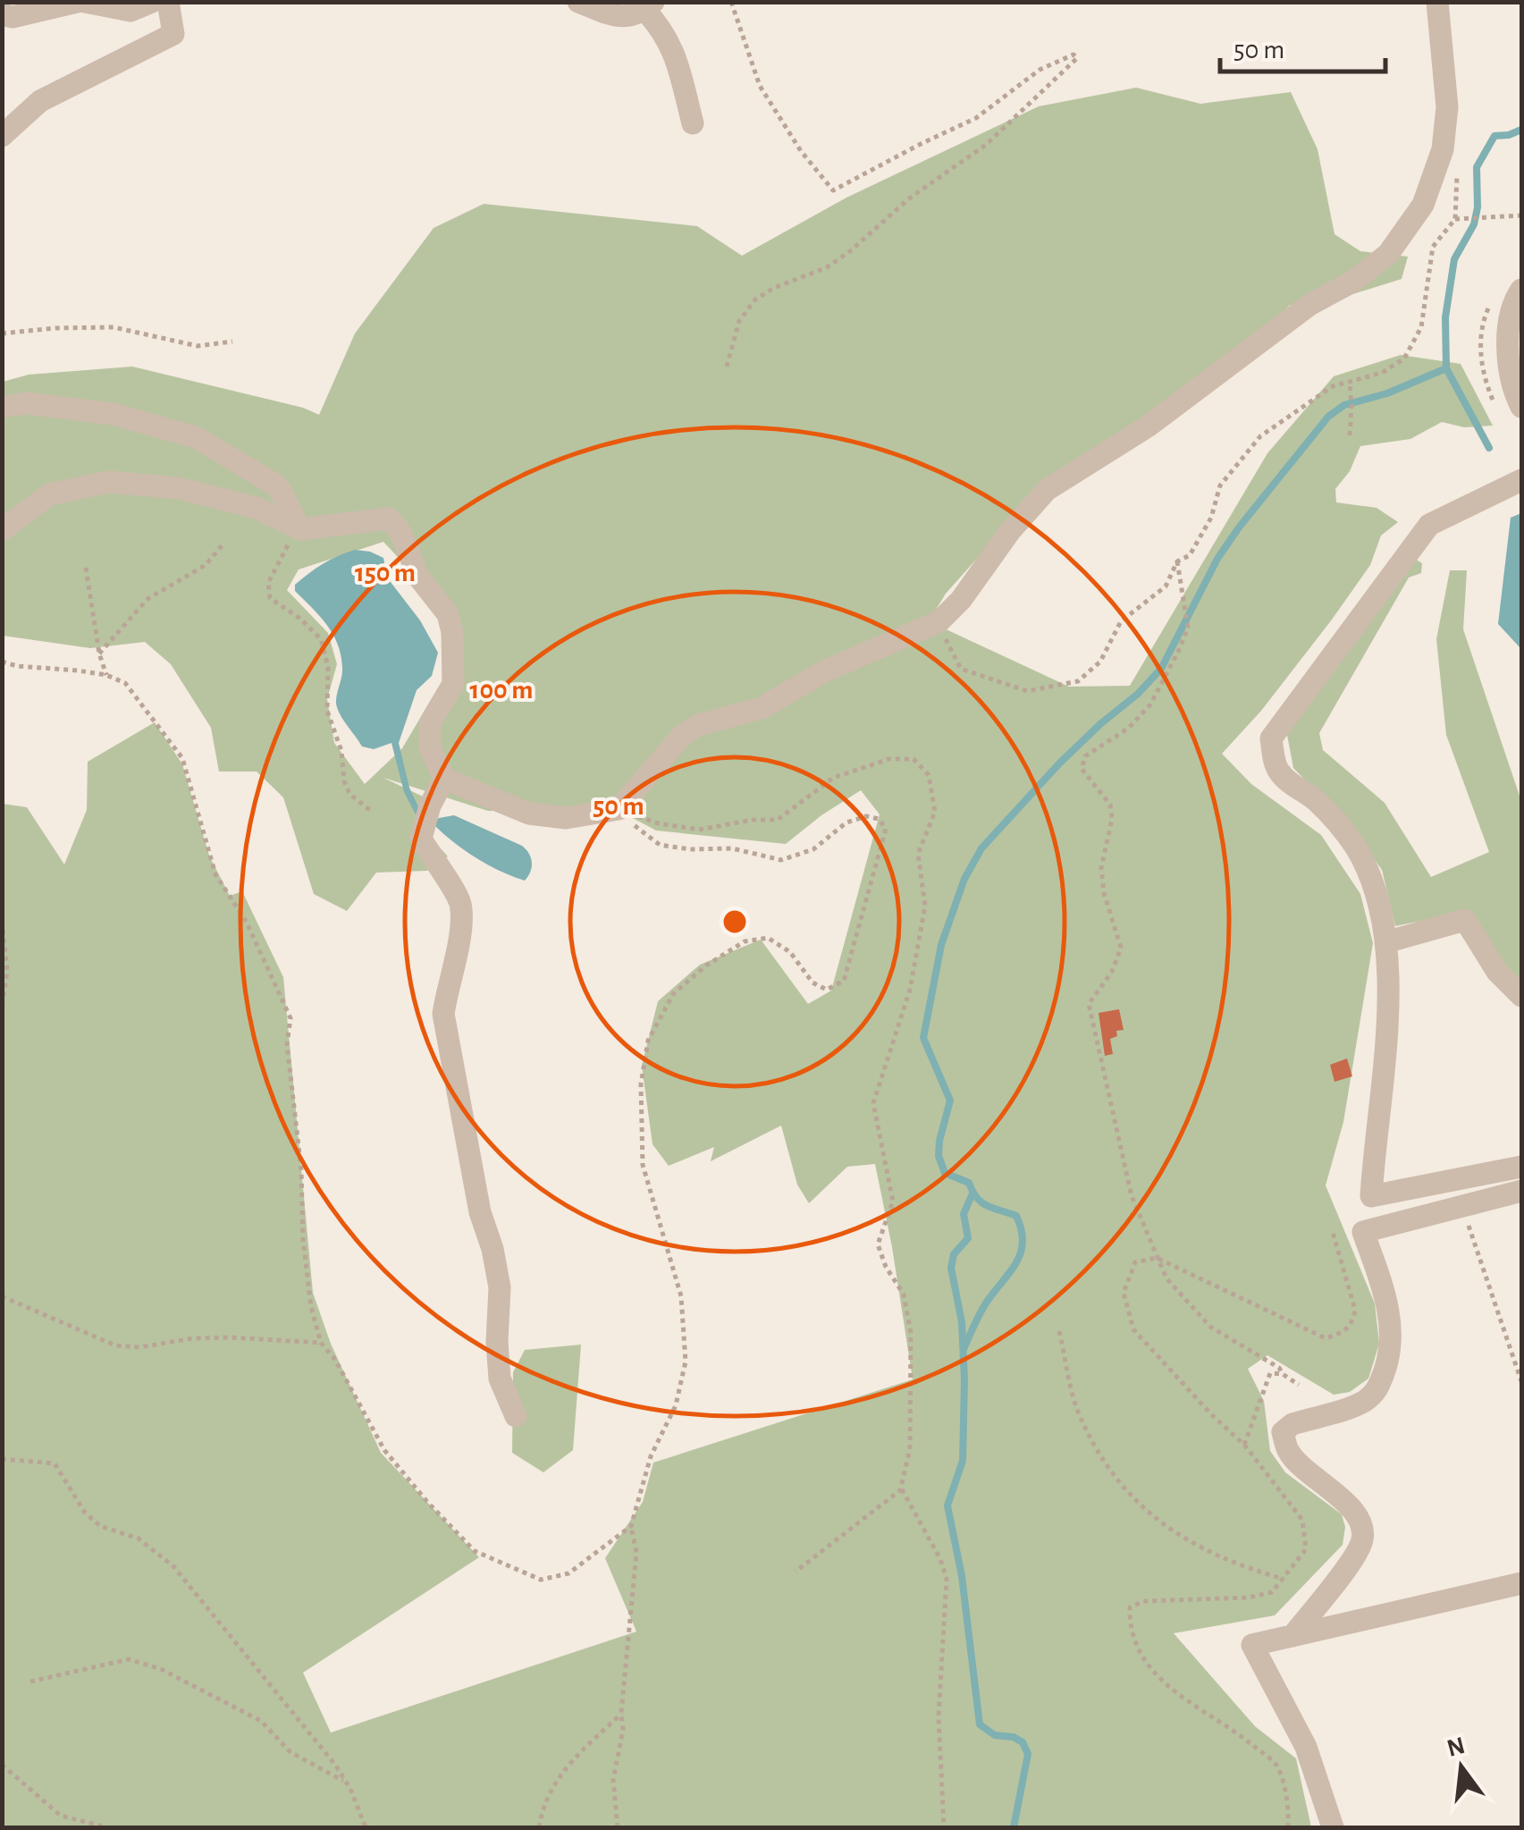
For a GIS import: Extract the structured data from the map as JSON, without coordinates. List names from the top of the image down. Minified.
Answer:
{"scale_bar":"50 m","north":"top","rings":["150 m","100 m","50 m"]}
